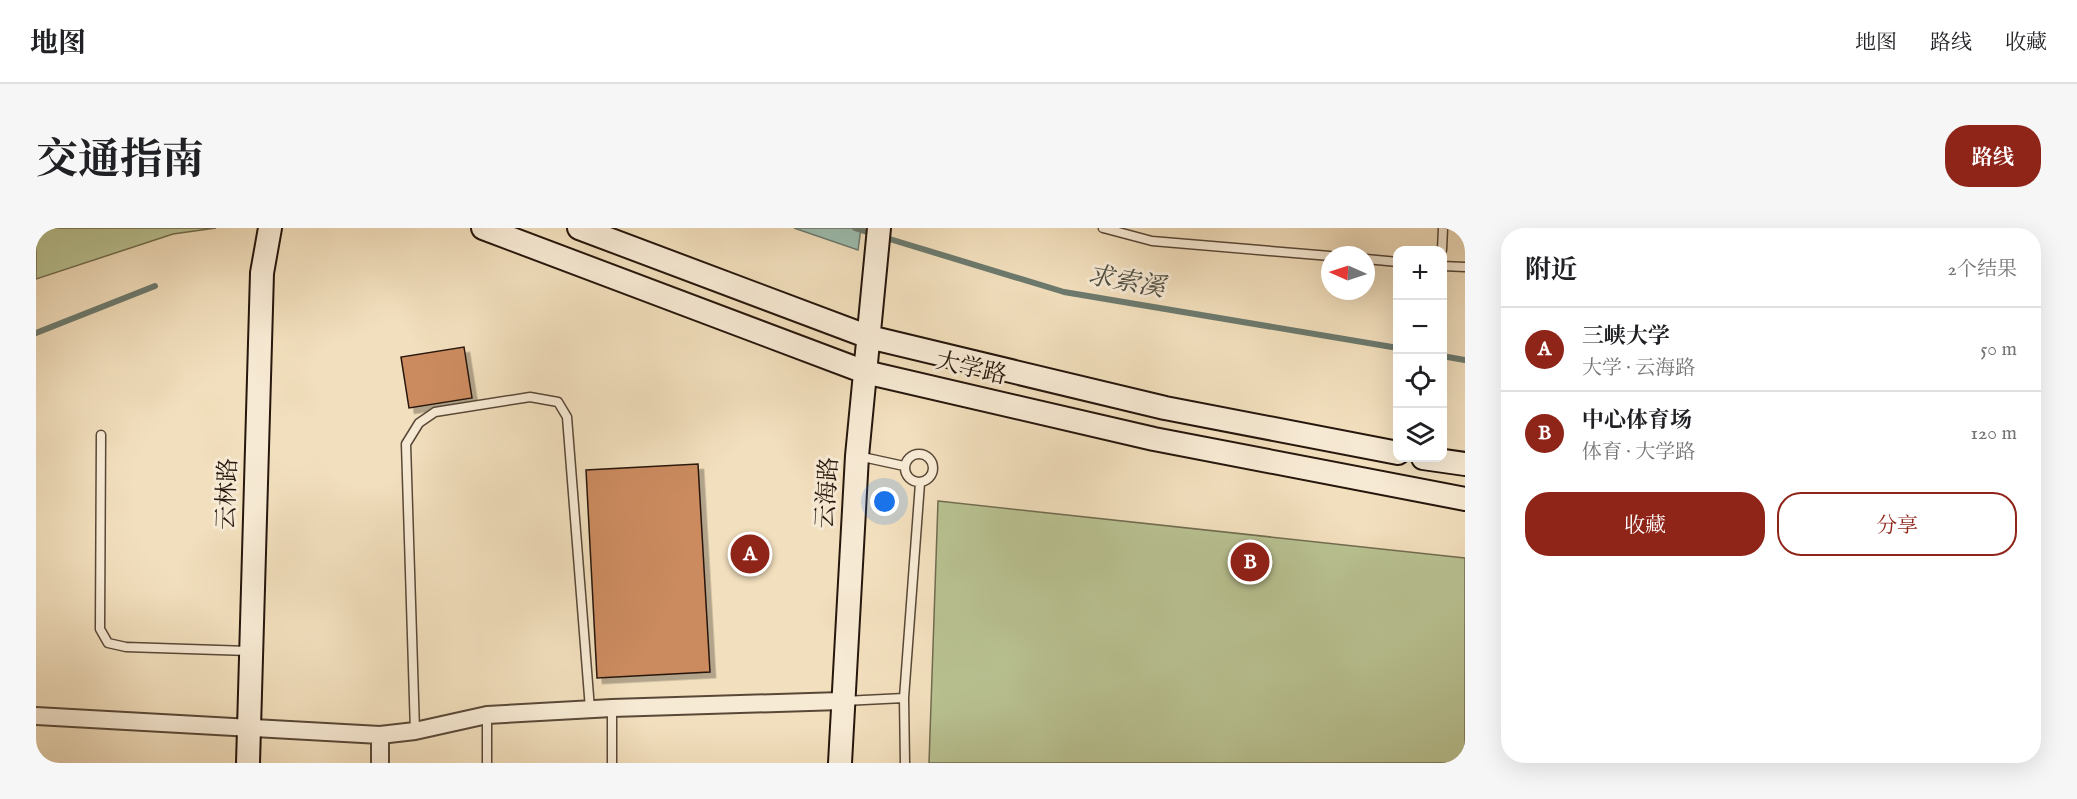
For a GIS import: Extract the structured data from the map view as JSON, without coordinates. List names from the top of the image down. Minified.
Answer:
{"streets":{"main road":["大学路","云海路","云林路"]},"crossings":[["大学路","云海路"]],"water":["求索溪"],"north":"left","page":{"header":"地图","nav":["地图","路线","收藏"],"title":"交通指南","buttons":["路线",["收藏","分享"]],"heading":["附近","2个结果"],"map_buttons":["+","−"],"list":[{"mark":"A","name":"三峡大学","note":"大学 · 云海路","value":"50 m"},{"mark":"B","name":"中心体育场","note":"体育 · 大学路","value":"120 m"}],"pins":["A","B"]}}
